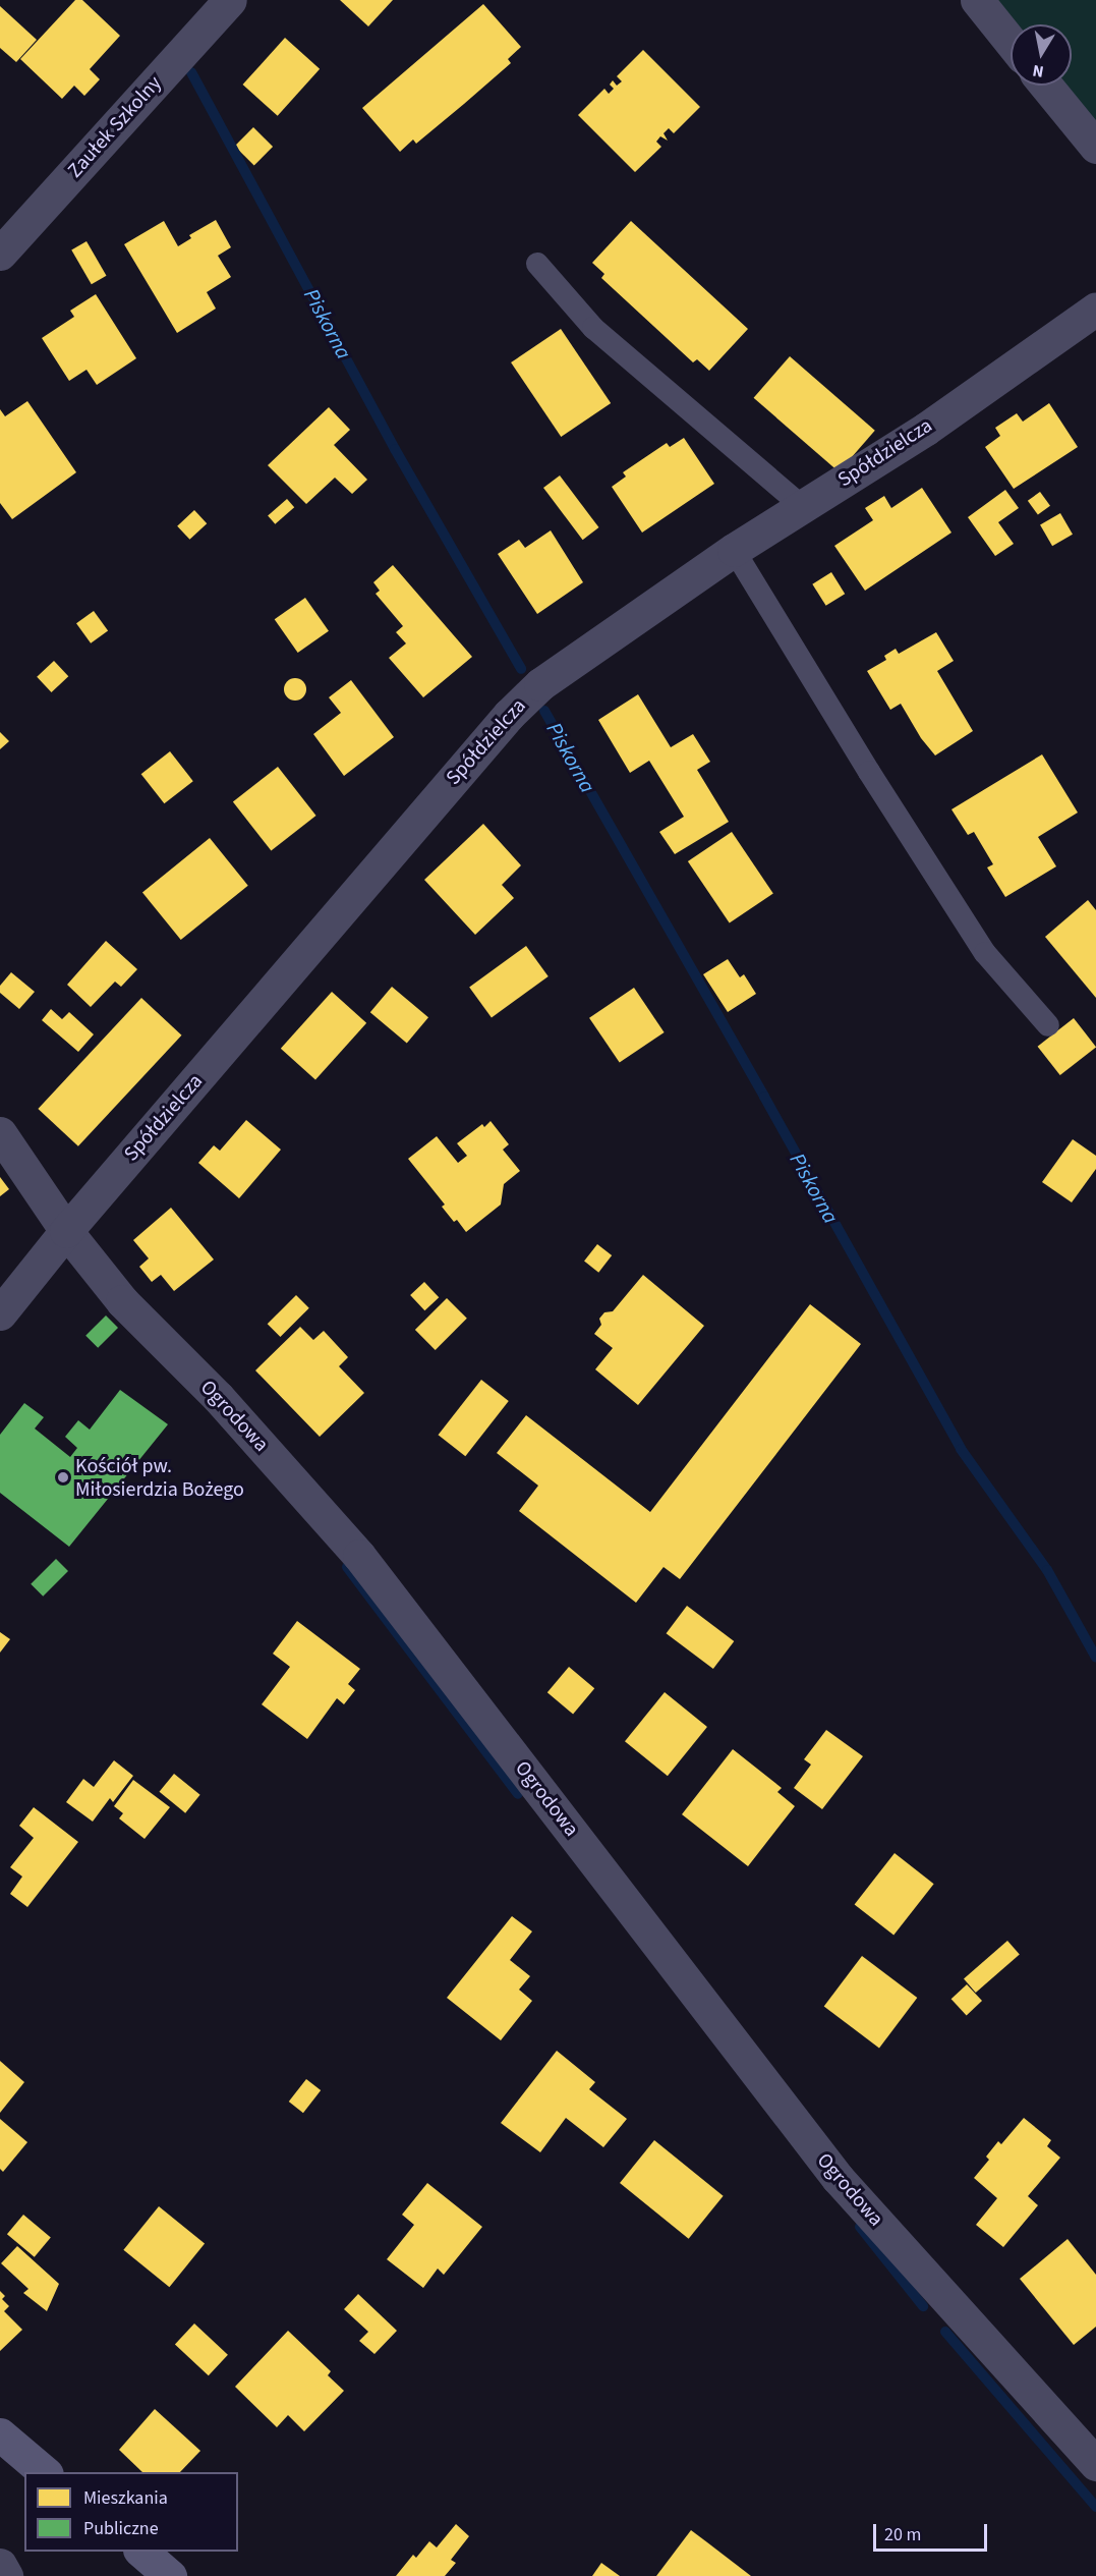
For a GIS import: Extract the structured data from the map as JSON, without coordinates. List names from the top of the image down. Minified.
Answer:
{"streets":{"street":["Zaułek Szkolny","Spółdzielcza","Ogrodowa"]},"crossings":[["Spółdzielcza","Ogrodowa"]],"water":["Piskorna"],"places":["Kościół pw. Miłosierdzia Bożego"],"legend":["Mieszkania","Publiczne"],"scale_bar":"20 m","north":"bottom"}
